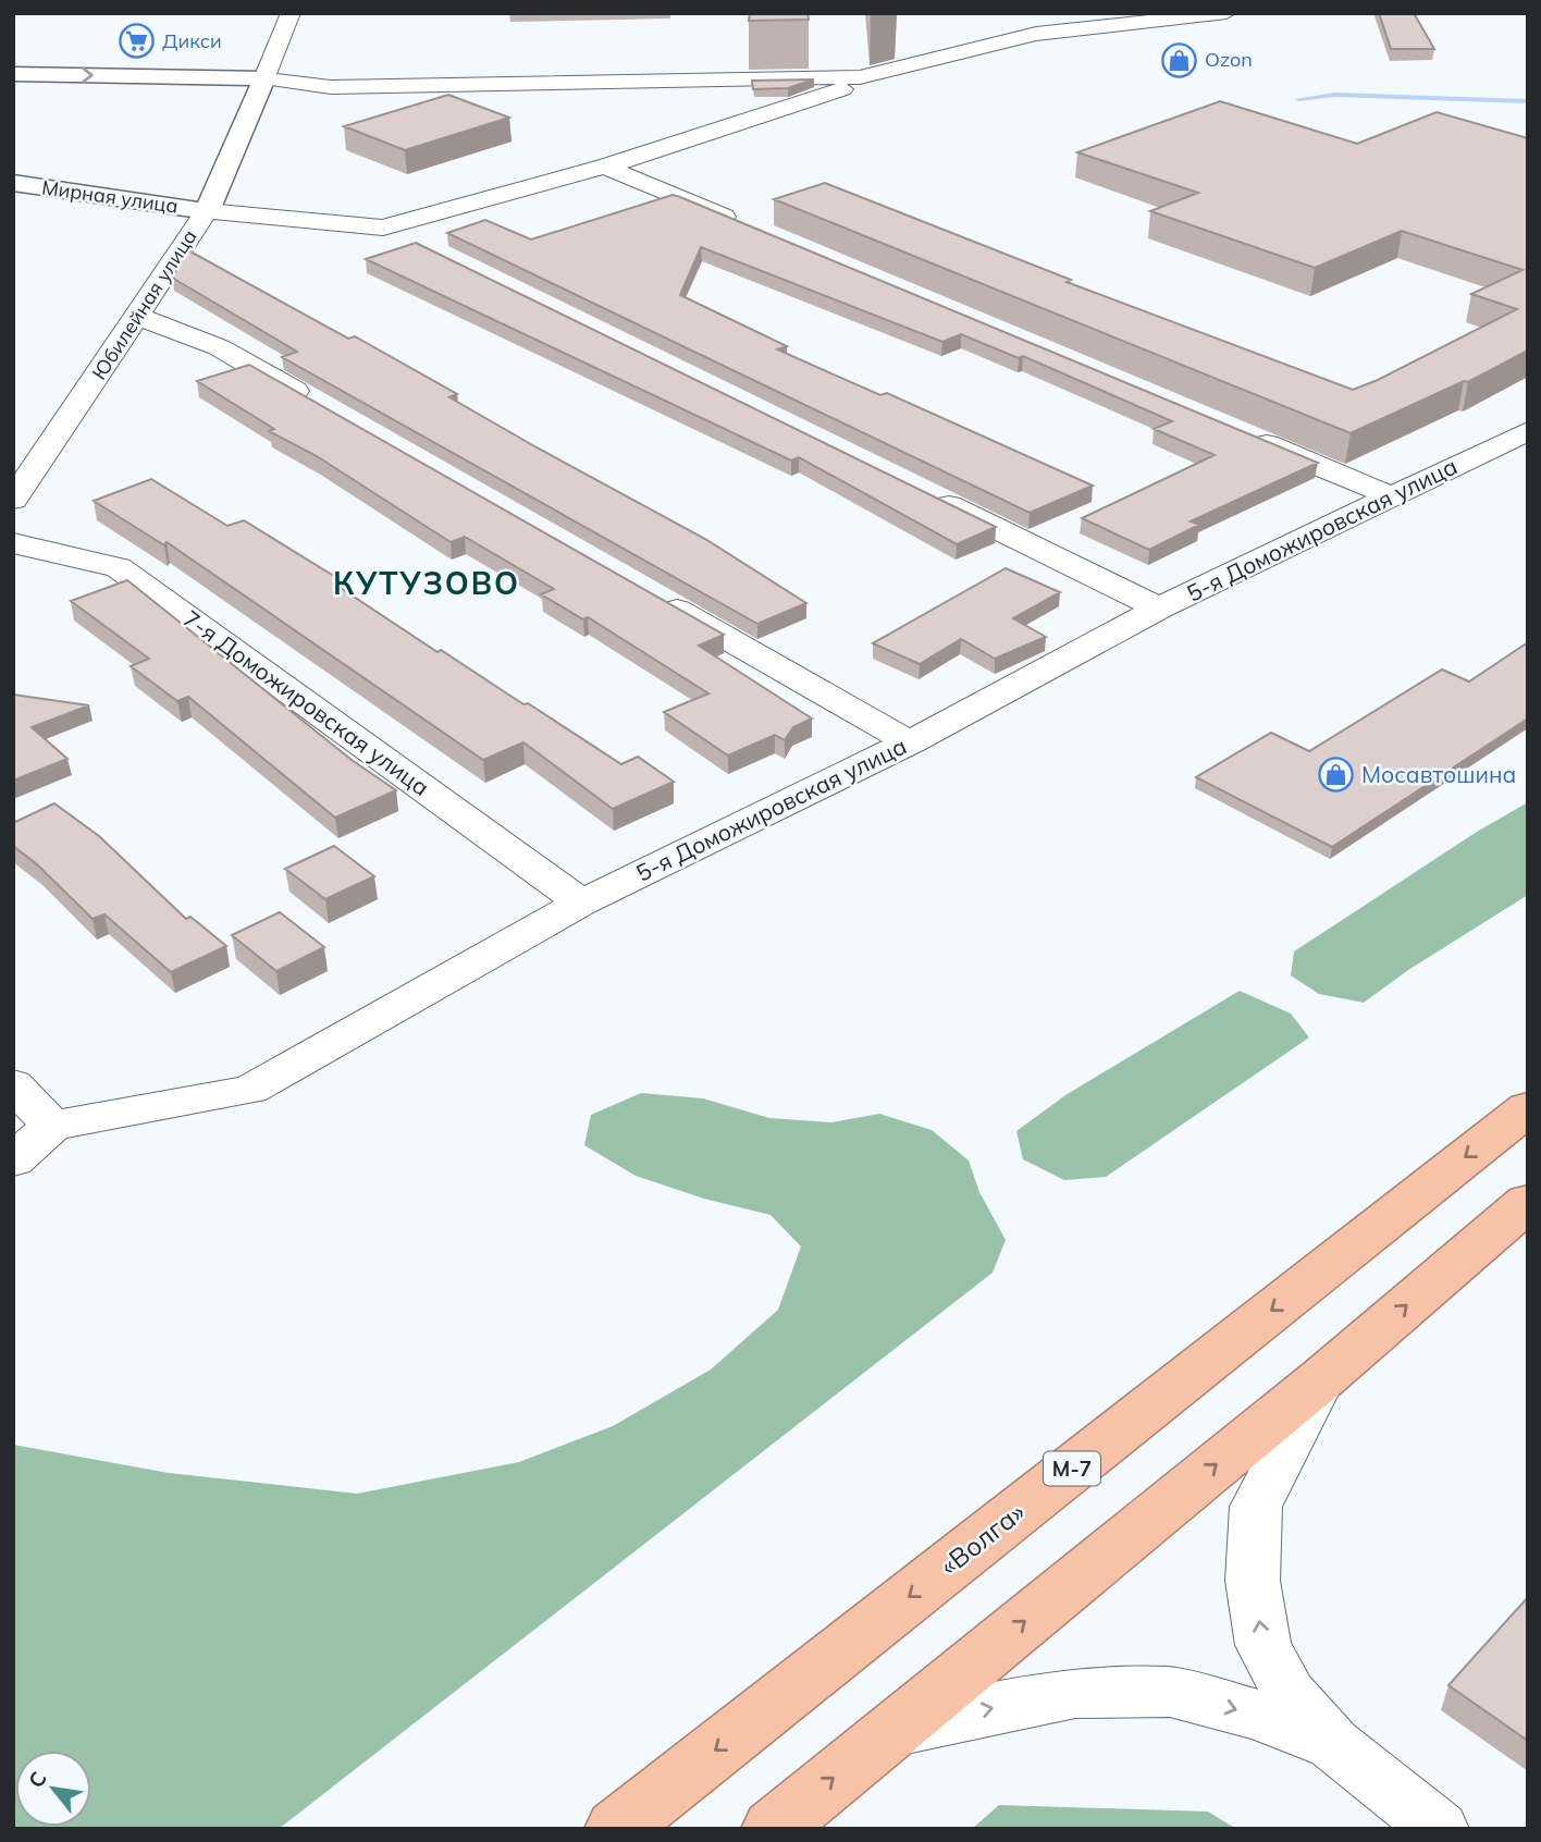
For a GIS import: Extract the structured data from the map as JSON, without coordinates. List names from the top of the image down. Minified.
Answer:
{"streets":{"highway":["М-7","«Волга»"],"street":["Мирная улица","Юбилейная улица","5-я Доможировская улица","7-я Доможировская улица"]},"crossings":[["Мирная улица","Юбилейная улица"],["5-я Доможировская улица","7-я Доможировская улица"]],"districts":["КУТУЗОВО"],"places":{"supermarket":["Дикси"],"shop":["Ozon","Мосавтошина"]},"north":"top left"}
